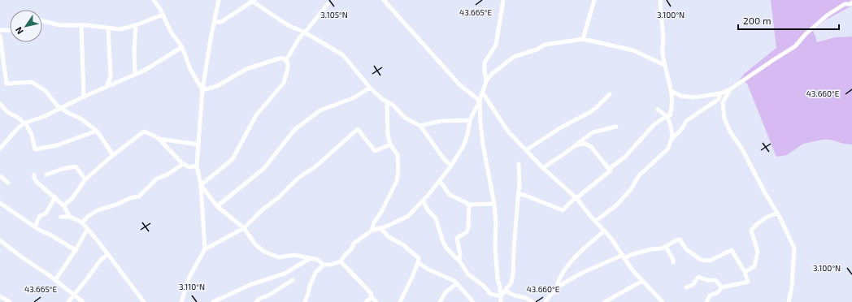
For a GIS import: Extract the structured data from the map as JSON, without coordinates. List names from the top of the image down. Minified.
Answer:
{"scale_bar":"200 m","north":"bottom left","coordinates":["43.665°E","3.105°N","3.100°N","43.660°E","3.110°N"]}
